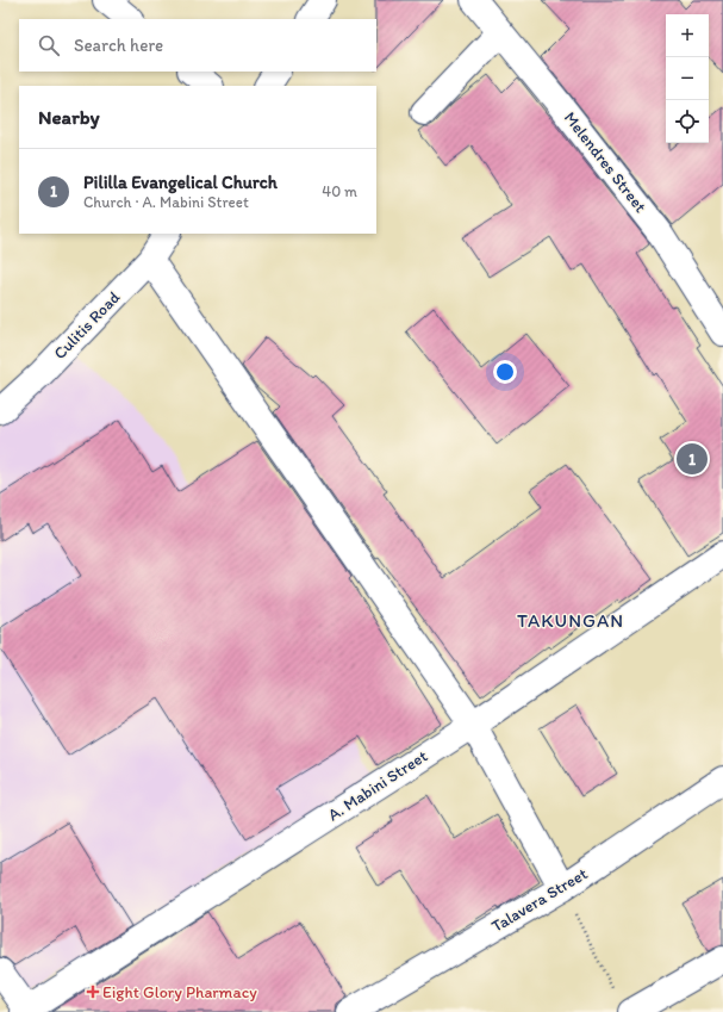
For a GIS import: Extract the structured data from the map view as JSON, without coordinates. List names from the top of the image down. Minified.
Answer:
{"streets":{"street":["Melendres Street","Culitis Road","A. Mabini Street","Talavera Street"]},"districts":["TAKUNGAN"],"places":{"health":["Eight Glory Pharmacy"]},"page":{"map_buttons":["+","−"],"search":"Search here","heading":"Nearby","list":[{"mark":"1","name":"Pililla Evangelical Church","note":"Church · A. Mabini Street","value":"40 m"}],"pins":"1"}}
